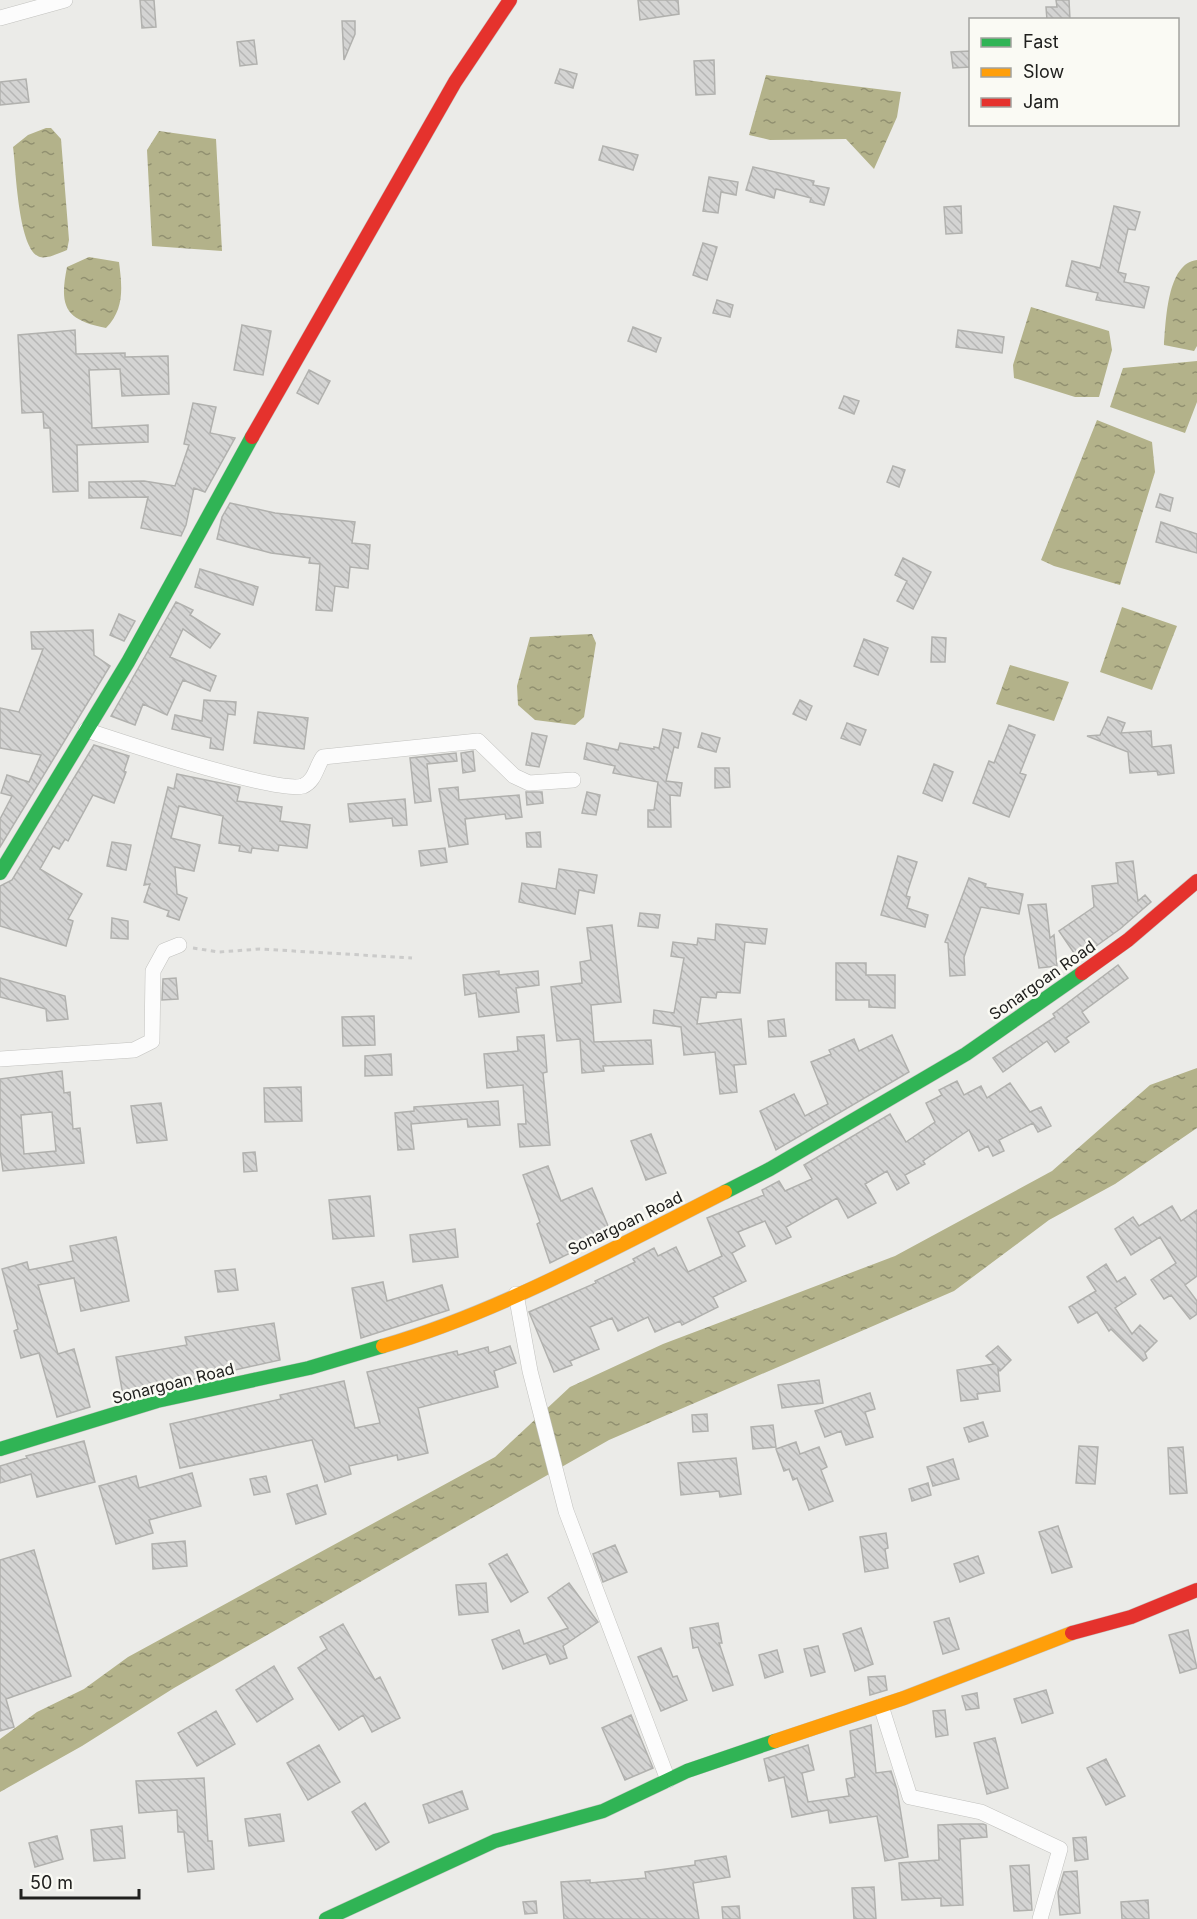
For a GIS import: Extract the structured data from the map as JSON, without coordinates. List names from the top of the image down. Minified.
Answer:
{"streets":{"street":["Sonargoan Road"]},"legend":["Fast","Slow","Jam"],"scale_bar":"50 m"}
